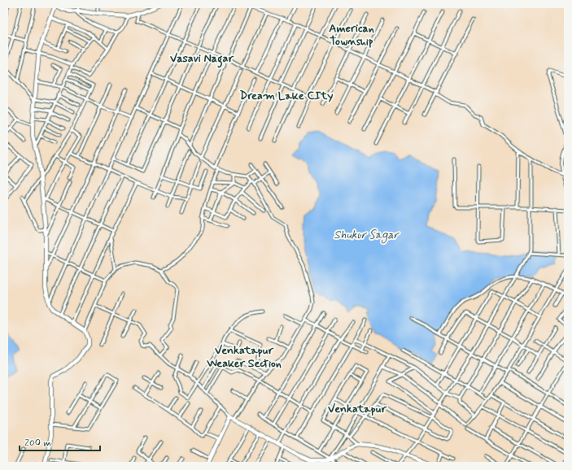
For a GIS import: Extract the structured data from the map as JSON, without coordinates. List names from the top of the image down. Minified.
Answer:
{"districts":["American Township","Vasavi Nagar","Dream Lake CIty","Venkatapur Weaker Section","Venkatapur"],"water":["Shukur Sagar"],"scale_bar":"200 m"}
